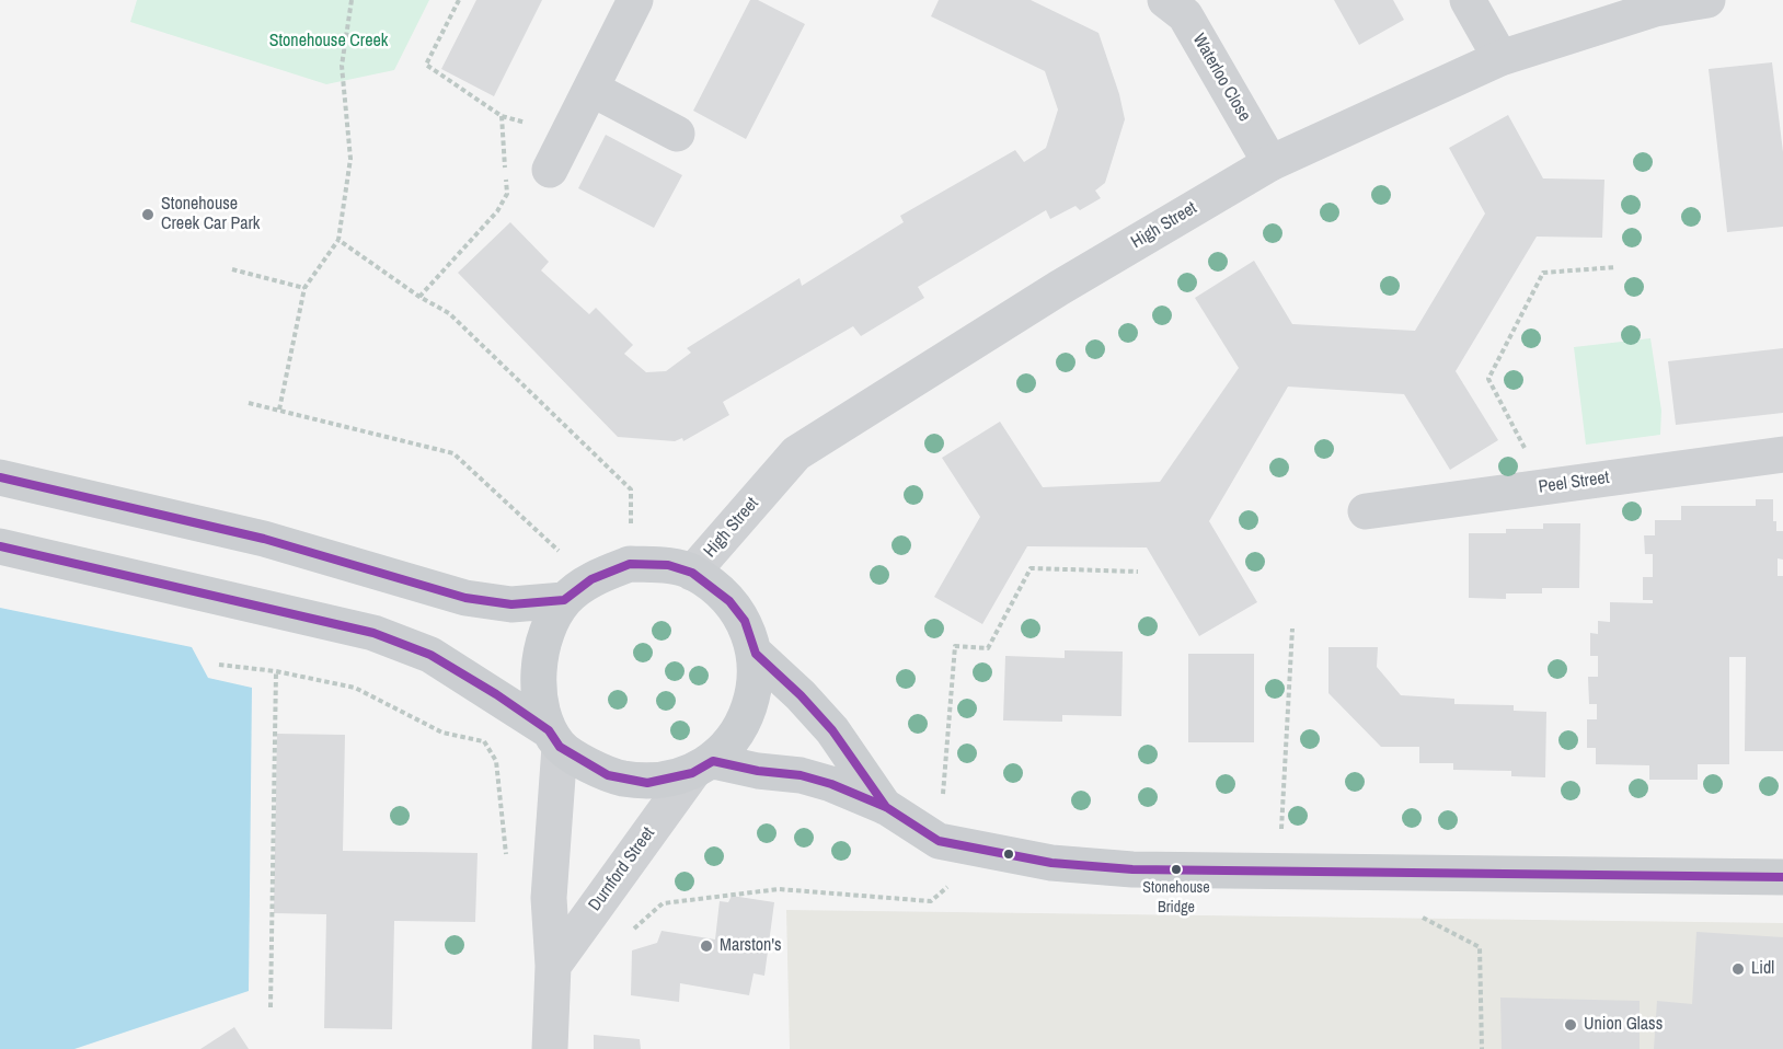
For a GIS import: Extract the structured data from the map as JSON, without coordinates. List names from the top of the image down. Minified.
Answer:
{"streets":{"street":["Waterloo Close","High Street","Peel Street","Durnford Street"]},"crossings":[["Waterloo Close","High Street"],["High Street","Durnford Street"]],"parks":["Stonehouse Creek"],"places":["Stonehouse Creek Car Park","Stonehouse Bridge","Marston's","Lidl","Union Glass"]}
